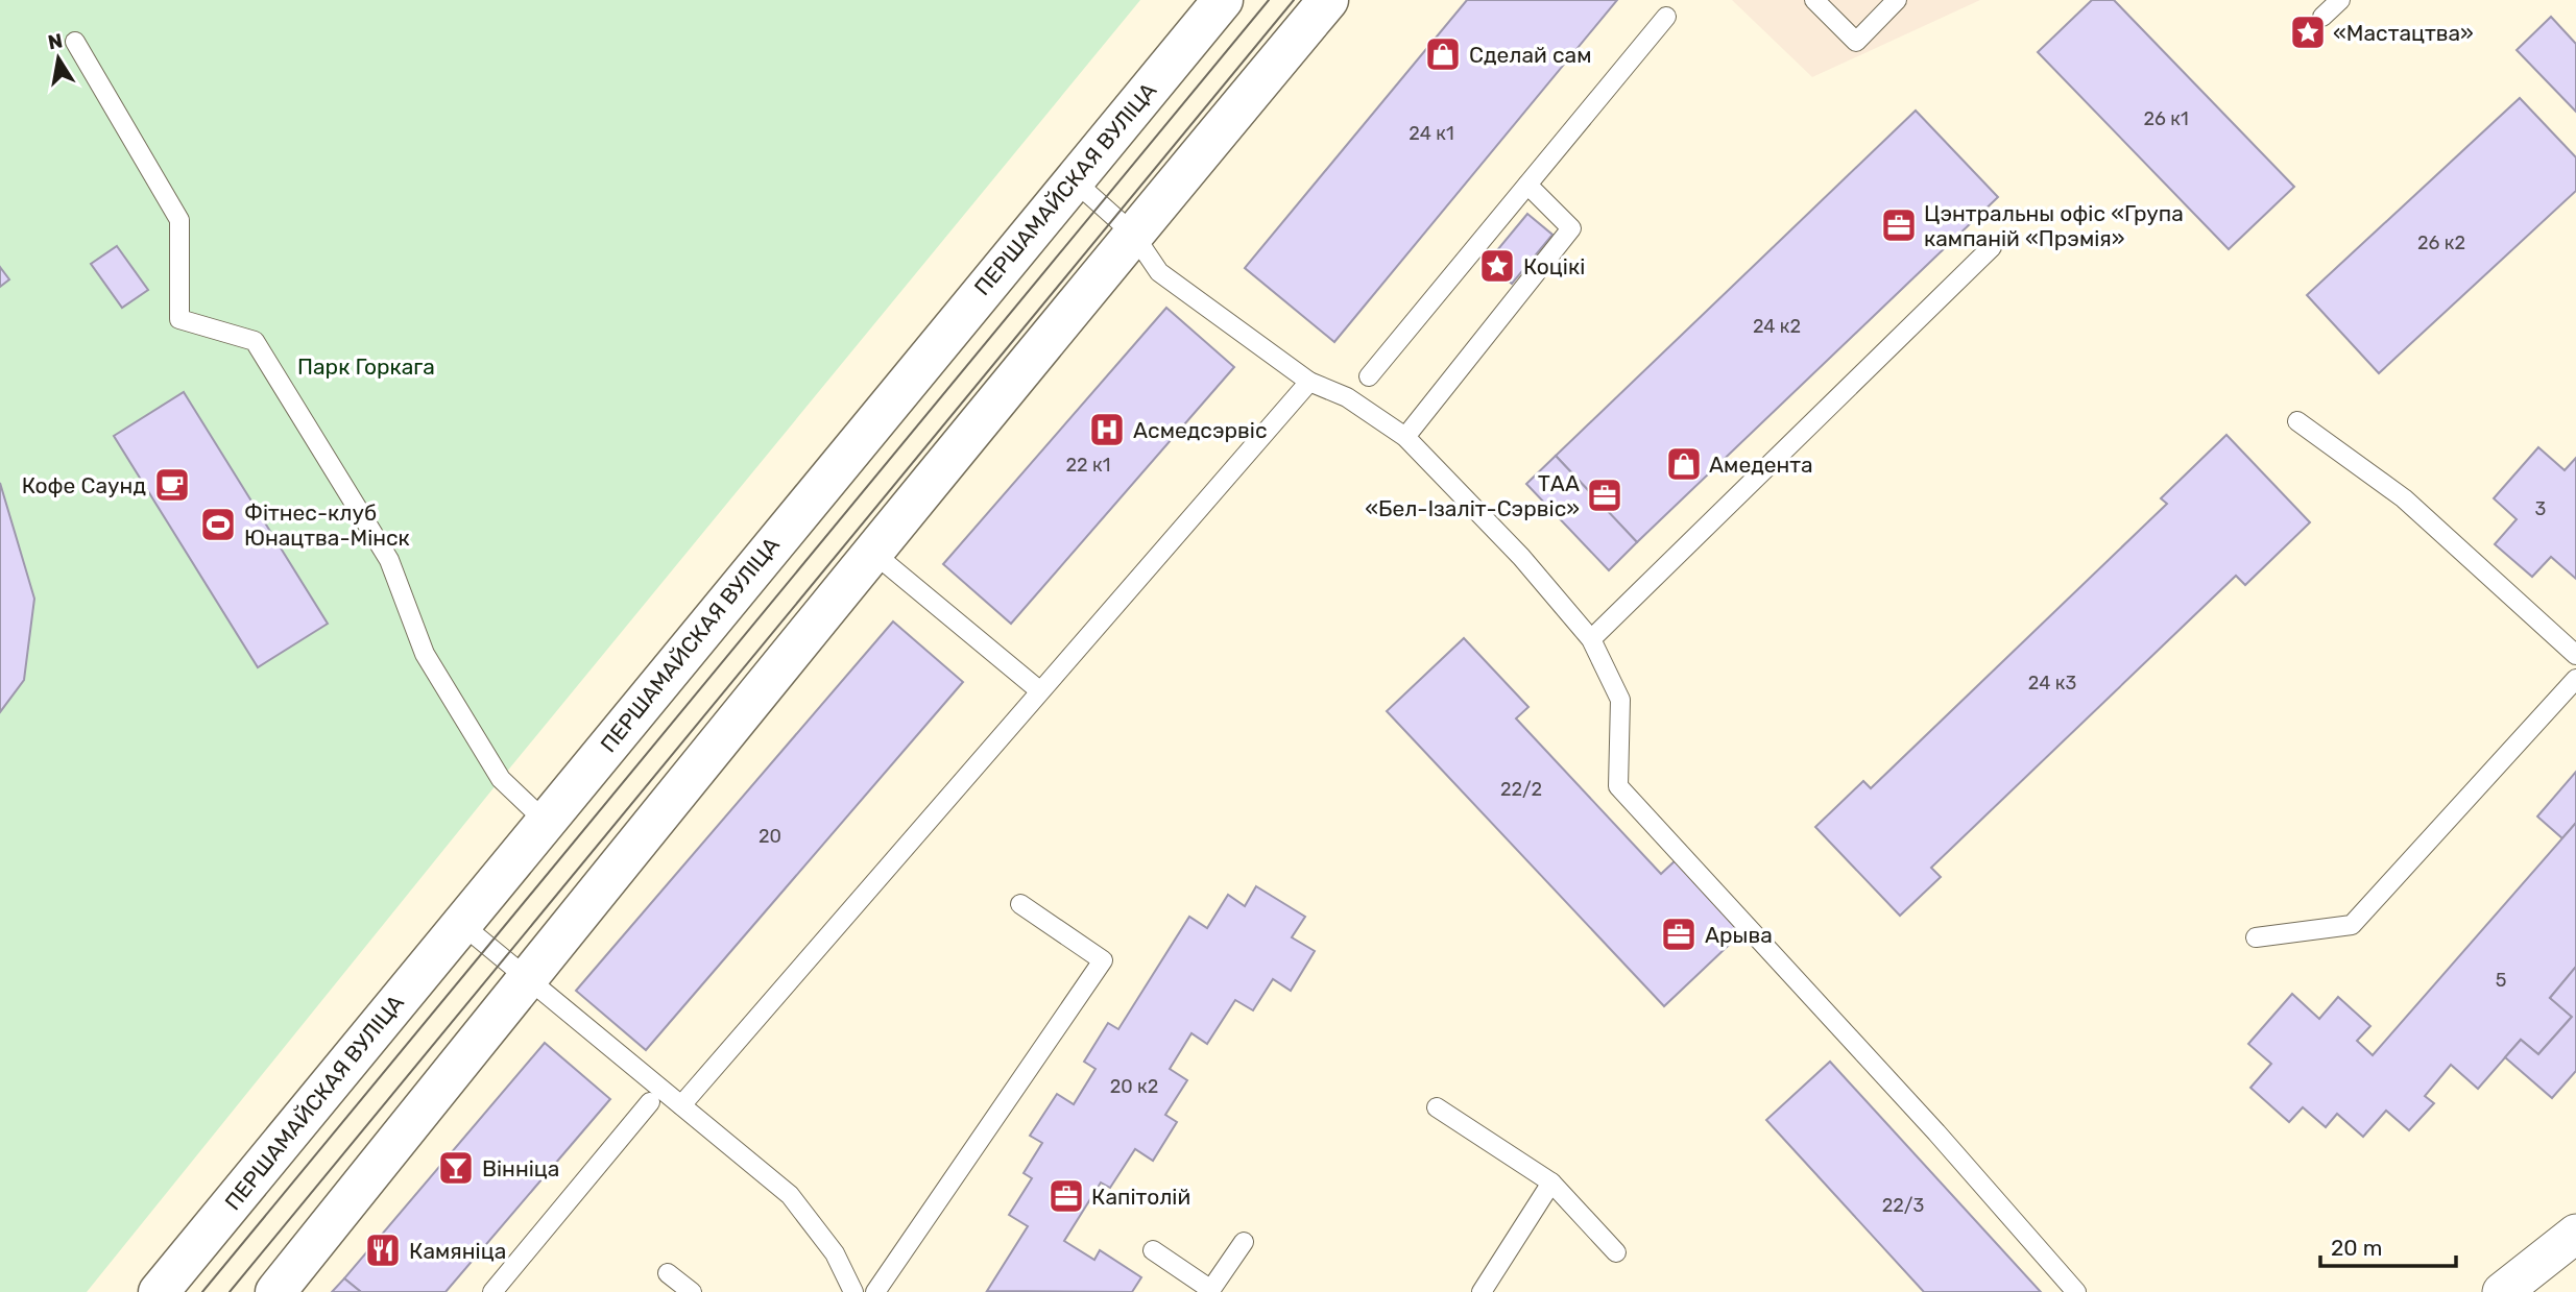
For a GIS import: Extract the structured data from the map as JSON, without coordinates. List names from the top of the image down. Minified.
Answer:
{"streets":{"main road":["ПЕРШАМАЙСКАЯ ВУЛІЦА"]},"parks":["Парк Горкага"],"places":{"place":["«Мастацтва»","Коцікі"],"shop":["Сделай сам","Амедента"],"office":["Цэнтральны офіс «Група кампаній «Прэмія»","ТАА «Бел-Ізаліт-Сэрвіс»","Арыва","Капітолій"],"hospital":["Асмедсэрвіс"],"cafe":["Кофе Саунд"],"sports":["Фітнес-клуб Юнацтва-Мінск"],"bar":["Вінніца"],"restaurant":["Камяніца"]},"house_numbers":["26 к1","24 к1","26 к2","24 к2","22 к1","3","24 к3","22/2","20","5","20 к2","22/3"],"scale_bar":"20 m","north":"top"}
